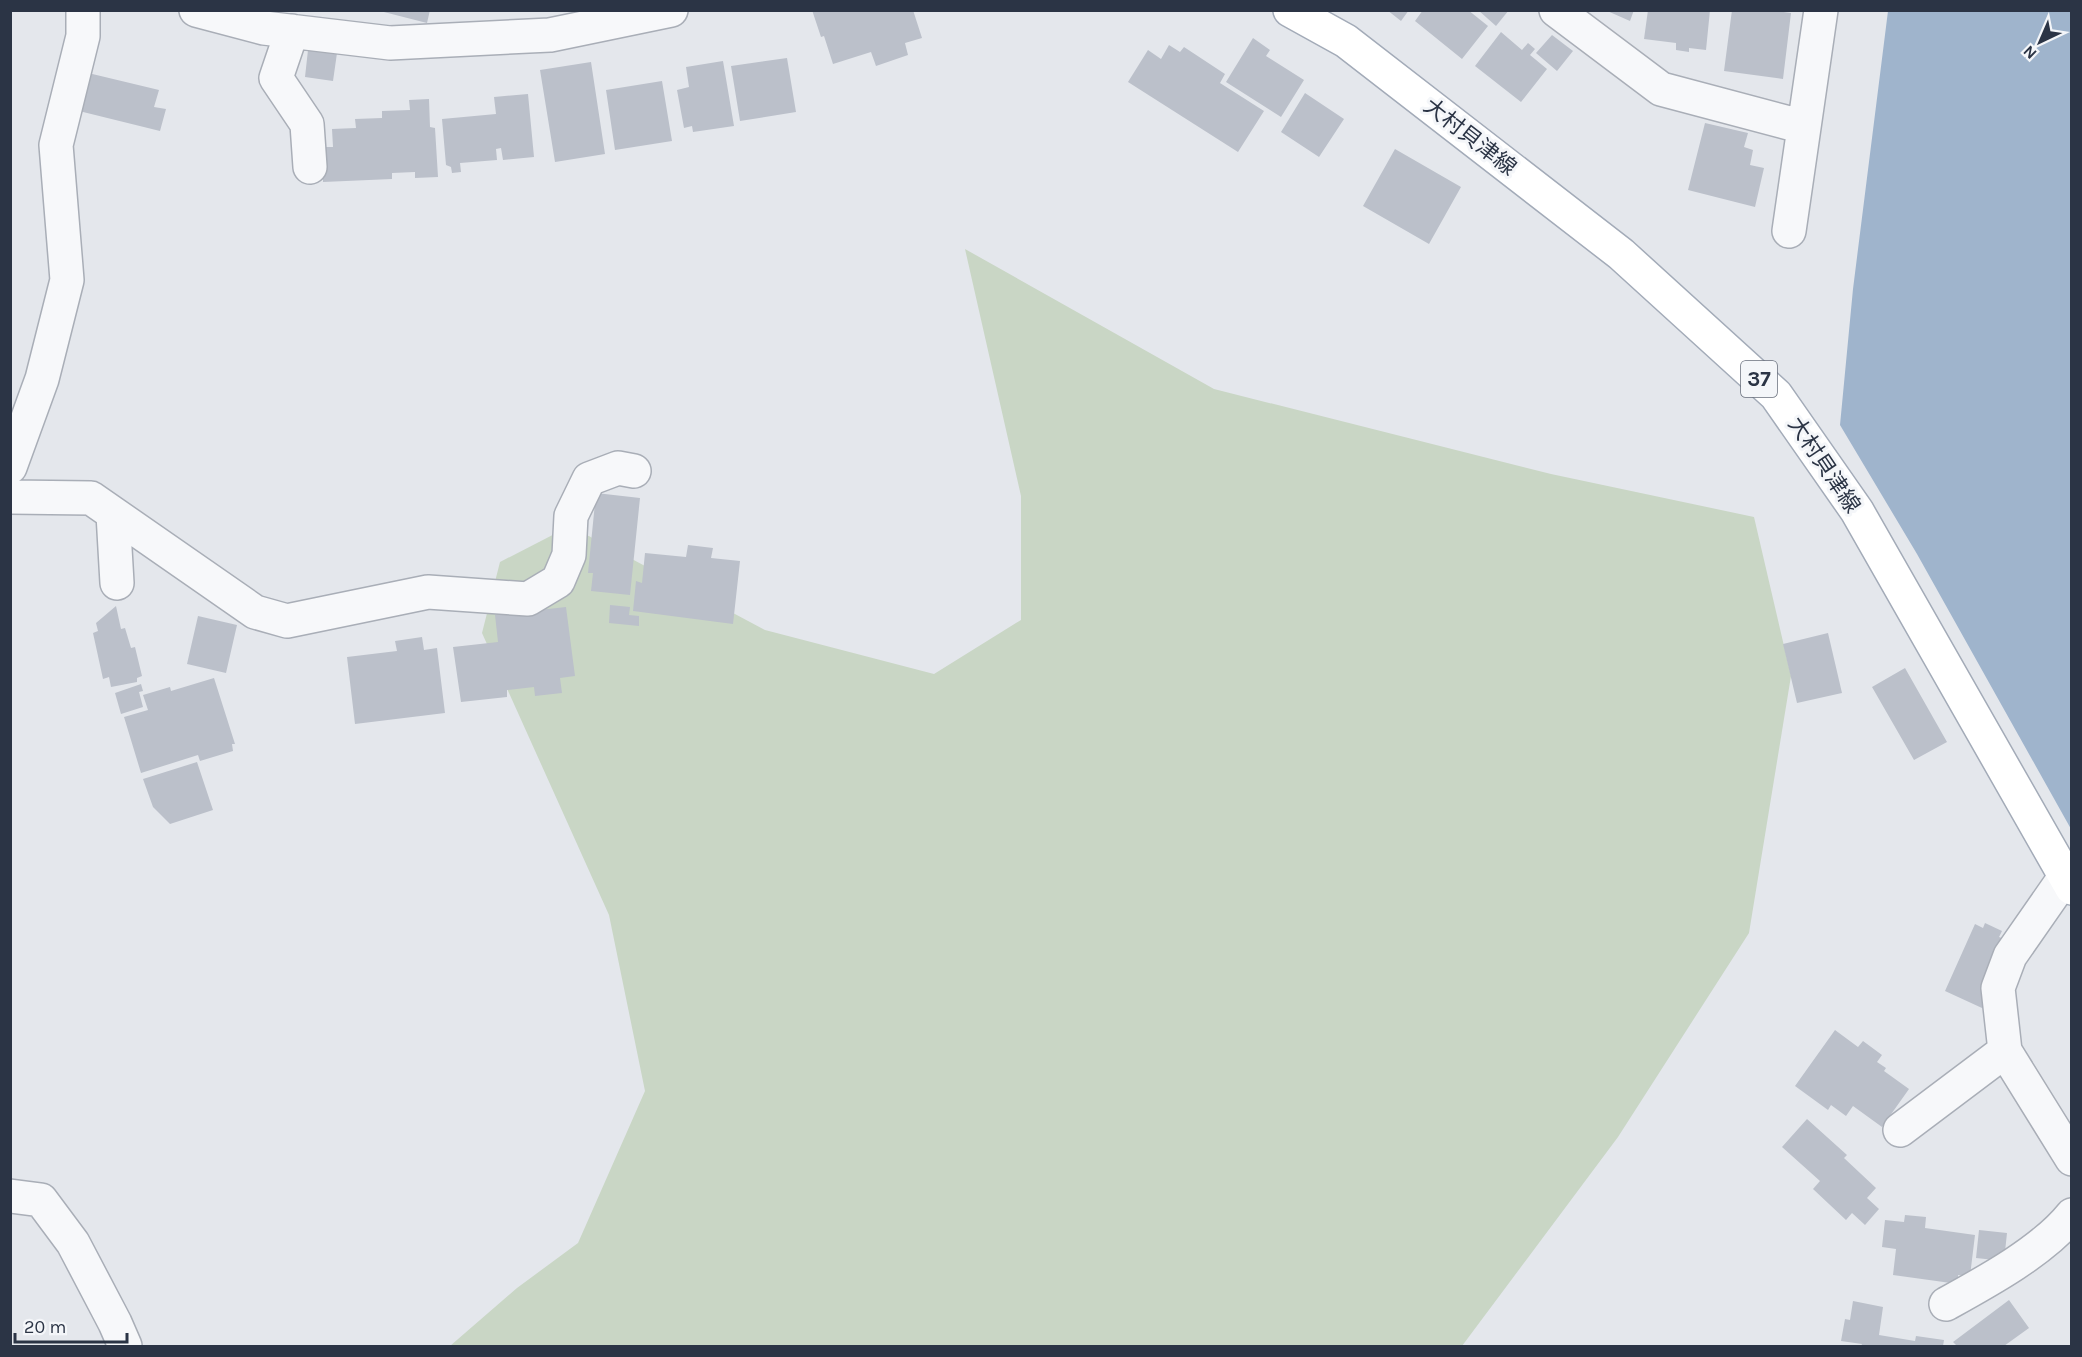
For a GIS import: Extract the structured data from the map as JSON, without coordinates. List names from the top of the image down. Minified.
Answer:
{"streets":{"main road":["大村貝津線","37"]},"scale_bar":"20 m","north":"bottom left"}
